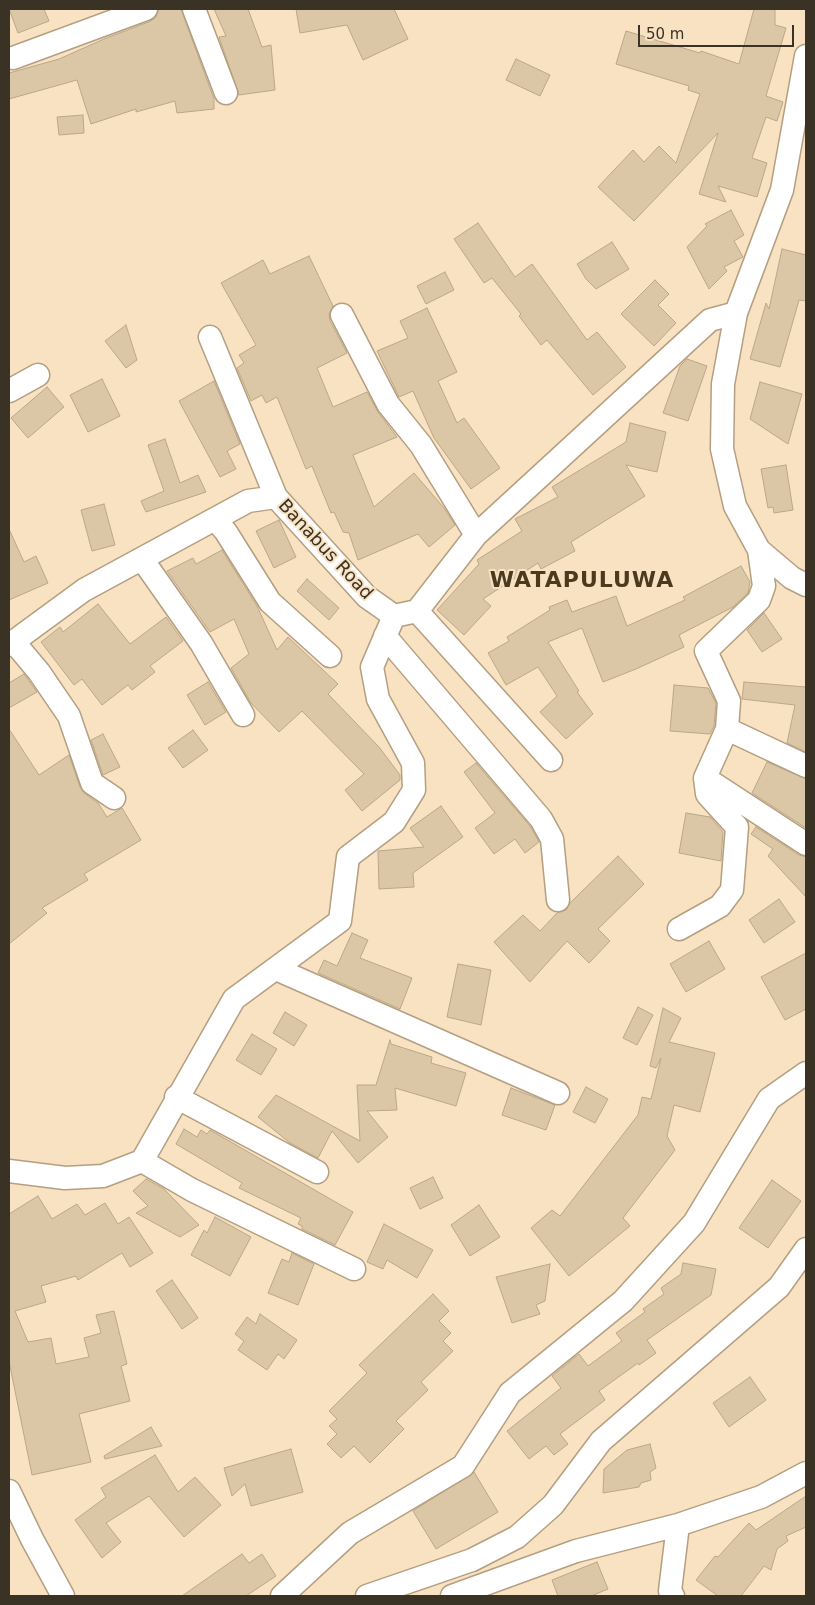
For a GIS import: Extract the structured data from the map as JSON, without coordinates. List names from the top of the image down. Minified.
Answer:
{"streets":{"street":["Banabus Road"]},"districts":["WATAPULUWA"],"scale_bar":"50 m"}
